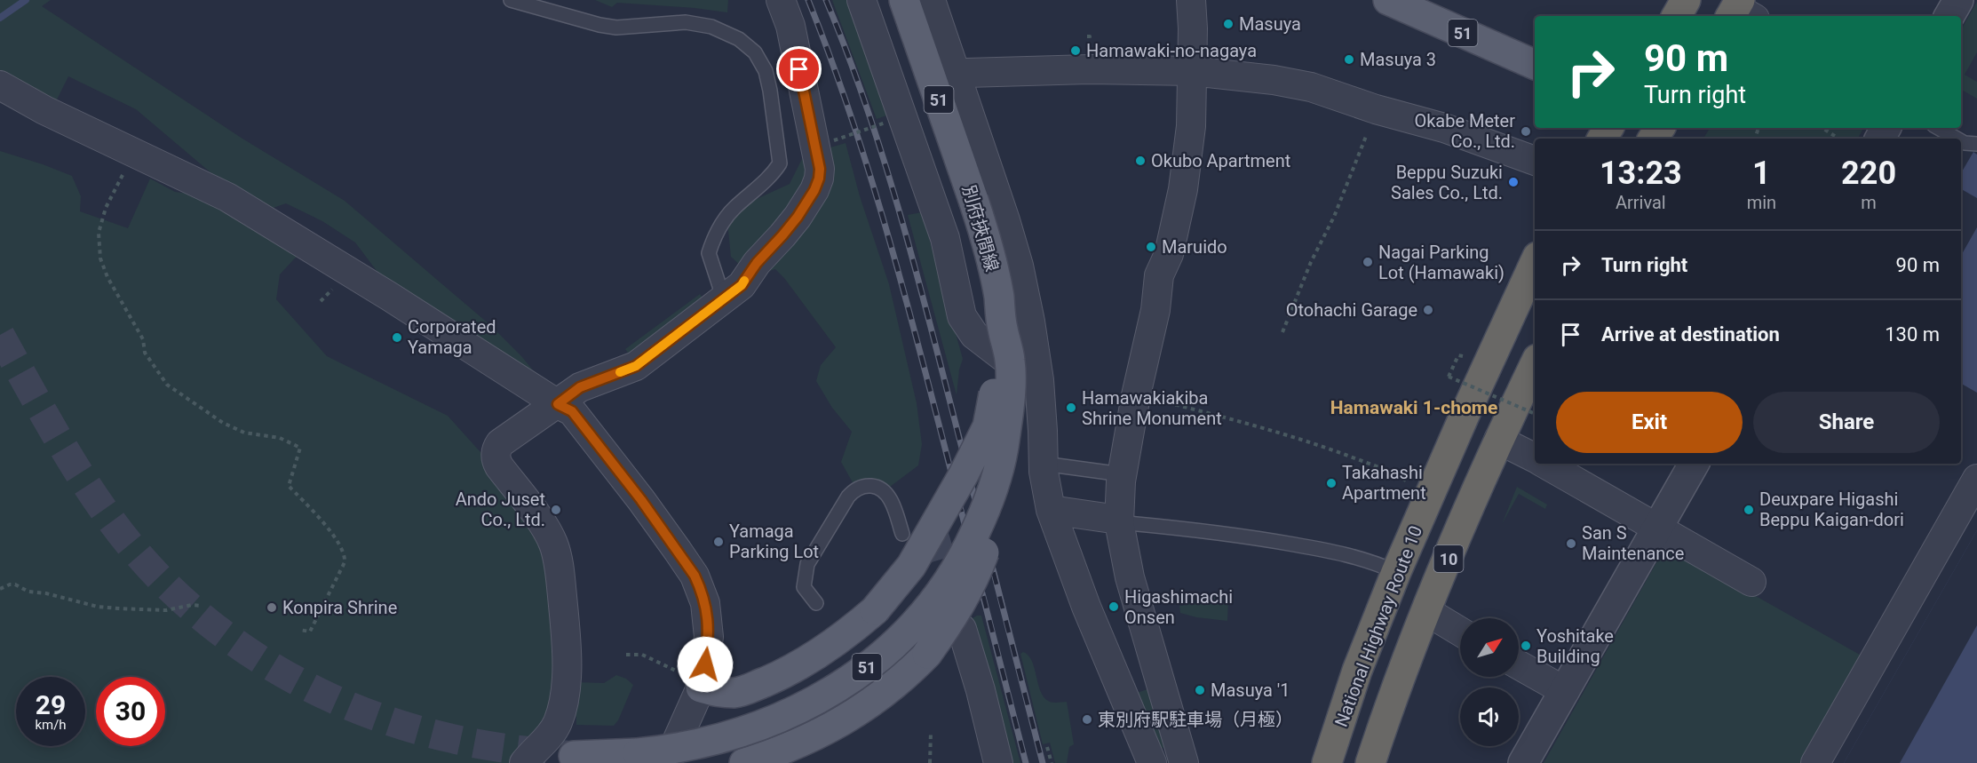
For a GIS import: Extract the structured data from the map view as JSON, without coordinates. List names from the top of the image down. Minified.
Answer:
{"streets":{"highway":["10","National Highway Route 10"],"main road":["51","別府挾間線"]},"crossings":[["51","別府挾間線"]],"districts":["Hamawaki 1-chome"],"places":["Masuya","Hamawaki-no-nagaya","Masuya 3","Okabe Meter Co., Ltd.","Okubo Apartment","Beppu Suzuki Sales Co., Ltd.","Maruido","Nagai Parking Lot (Hamawaki)","Otohachi Garage","Corporated Yamaga","Hamawakiakiba Shrine Monument","Takahashi Apartment","Ando Juset Co., Ltd.","Deuxpare Higashi Beppu Kaigan-dori","Yamaga Parking Lot","San S Maintenance","Higashimachi Onsen","Konpira Shrine","Yoshitake Building","Masuya '1","東別府駅駐車場（月極）"],"north":"top right","page":{"turn":["90 m","Turn right"],"eta":["13:23","Arrival","1","min","220","m"],"list":[{"name":"Turn right","value":"90 m"},{"name":"Arrive at destination","value":"130 m"}],"buttons":["Exit","Share"],"speed":"29 km/h","limit":"30"}}
